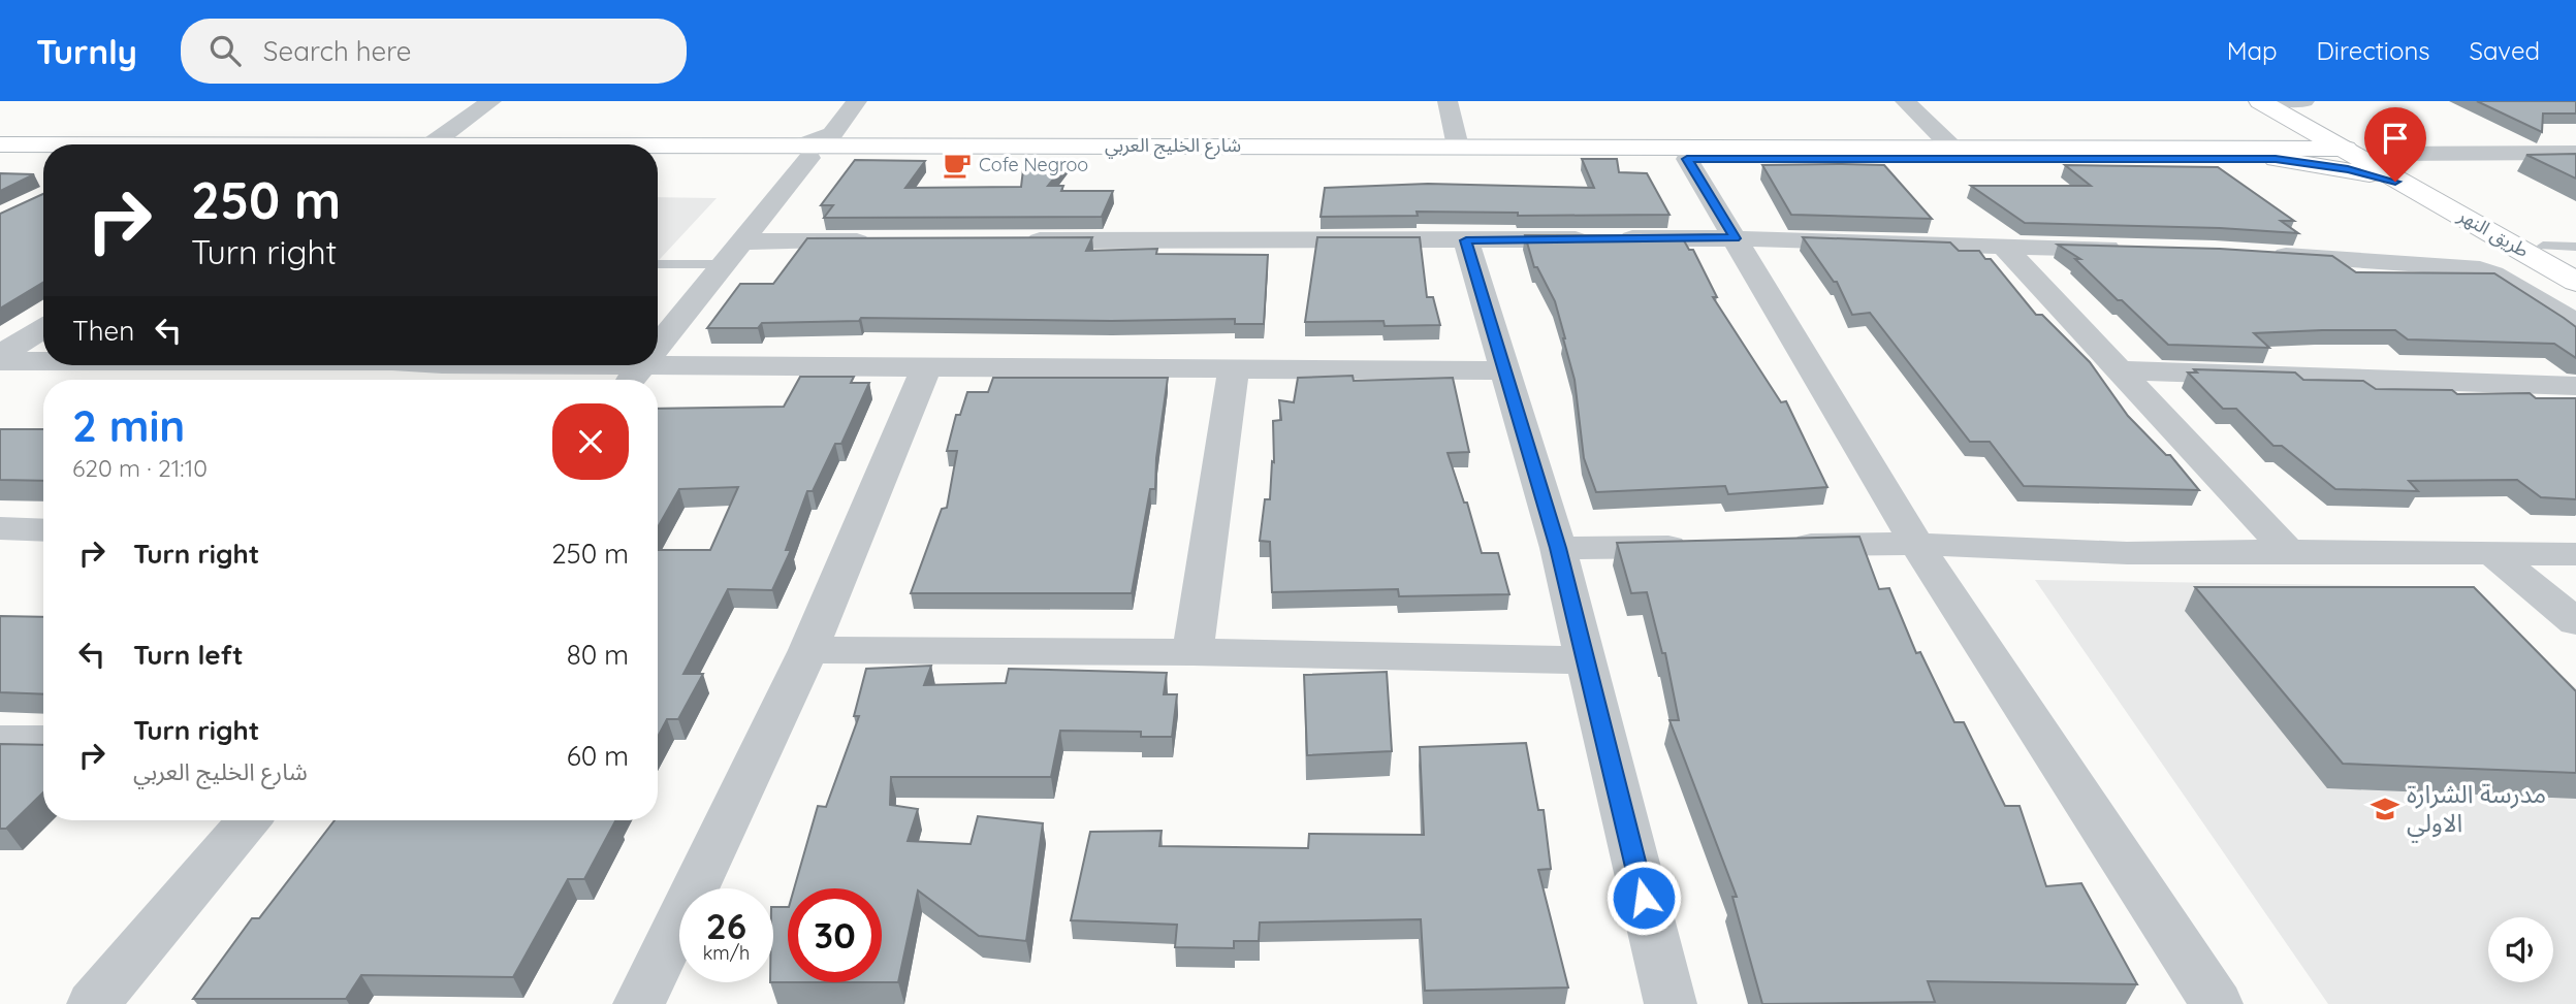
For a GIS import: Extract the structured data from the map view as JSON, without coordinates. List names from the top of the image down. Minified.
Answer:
{"streets":{"main road":["شارع الخليج العربي","طريق النهر"]},"crossings":[["شارع الخليج العربي","طريق النهر"]],"places":{"cafe":["Cofe Negroo"],"school or university":["مدرسة الشرارة الاولي"]},"page":{"header":"Turnly","search":"Search here","nav":["Map","Directions","Saved"],"turn":["250 m","Turn right"],"then":"Then","heading":["2 min","620 m · 21:10"],"list":[{"name":"Turn right","value":"250 m"},{"name":"Turn left","value":"80 m"},{"name":"Turn right","note":"شارع الخليج العربي","value":"60 m"}],"speed":"26 km/h","limit":"30"}}
